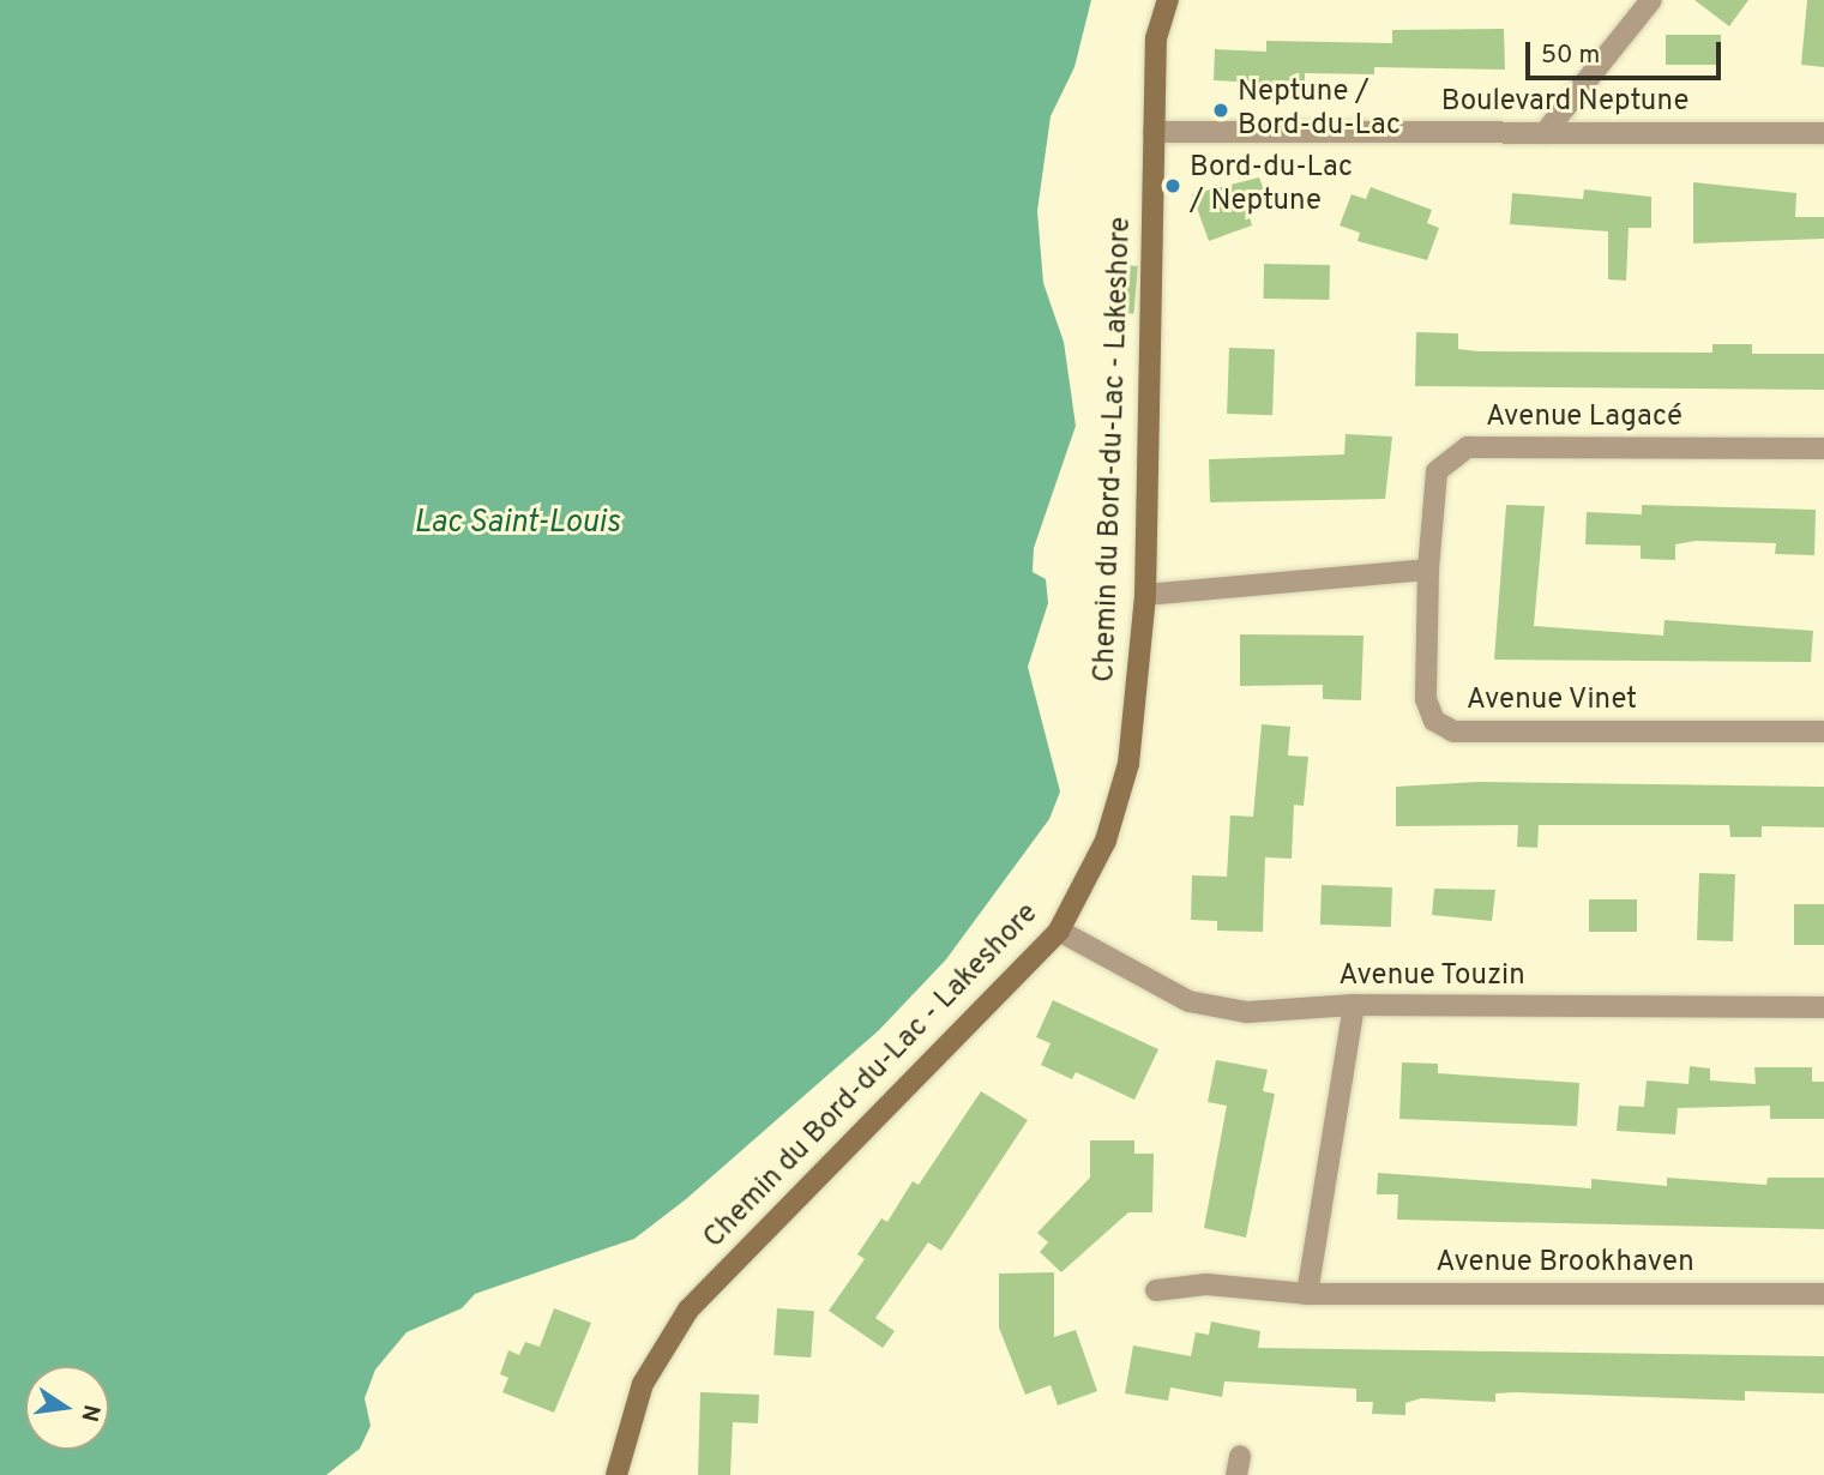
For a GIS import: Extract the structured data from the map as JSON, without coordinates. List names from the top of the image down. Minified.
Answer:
{"streets":{"street":["Boulevard Neptune","Avenue Lagacé","Chemin du Bord-du-Lac - Lakeshore","Avenue Vinet","Avenue Touzin","Avenue Brookhaven"]},"crossings":[["Boulevard Neptune","Chemin du Bord-du-Lac - Lakeshore"],["Avenue Lagacé","Avenue Vinet"],["Chemin du Bord-du-Lac - Lakeshore","Avenue Touzin"]],"water":["Lac Saint-Louis"],"places":["Neptune / Bord-du-Lac","Bord-du-Lac / Neptune"],"scale_bar":"50 m","north":"right"}
